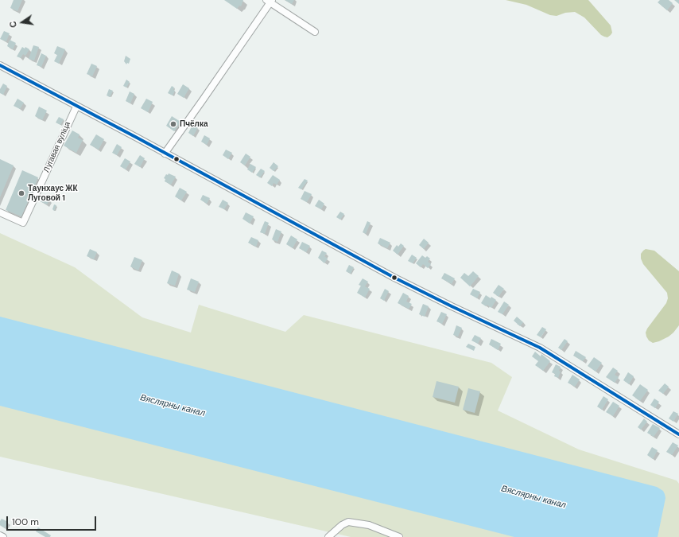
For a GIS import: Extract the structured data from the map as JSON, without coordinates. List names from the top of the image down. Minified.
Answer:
{"streets":{"street":["Лугавая вуліца"]},"water":["Вяслярны канал"],"places":["Пчёлка","Таунхаус ЖК Луговой 1"],"scale_bar":"100 m","north":"left"}
